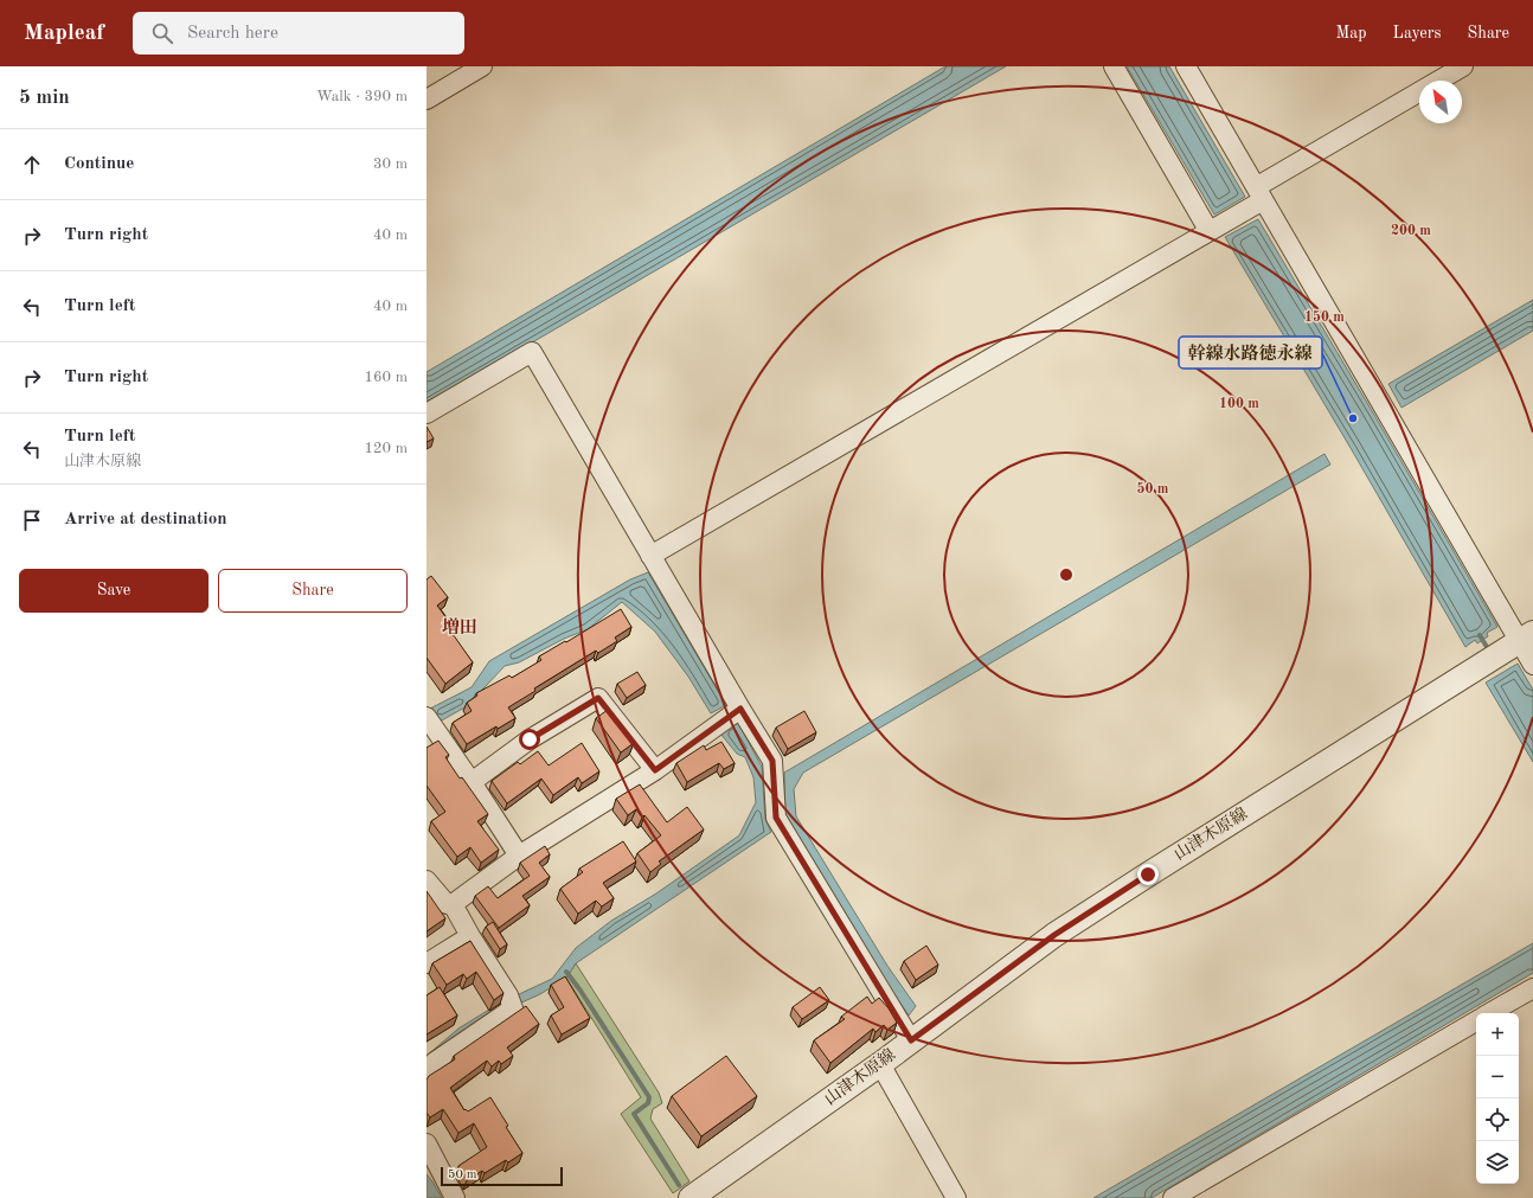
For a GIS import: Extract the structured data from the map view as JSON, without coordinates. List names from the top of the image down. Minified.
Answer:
{"streets":{"street":["山津木原線"]},"districts":["増田"],"places":["幹線水路徳永線"],"scale_bar":"50 m","north":"top left","page":{"header":"Mapleaf","search":"Search here","nav":["Map","Layers","Share"],"heading":["5 min","Walk · 390 m"],"list":[["Continue","30 m"],["Turn right","40 m"],["Turn left","40 m"],["Turn right","160 m"],["Turn left","山津木原線","120 m"],"Arrive at destination"],"buttons":["Save","Share"],"map_buttons":["+","−"],"scale":"50 m"},"rings":["200 m","150 m","100 m","50 m"]}
